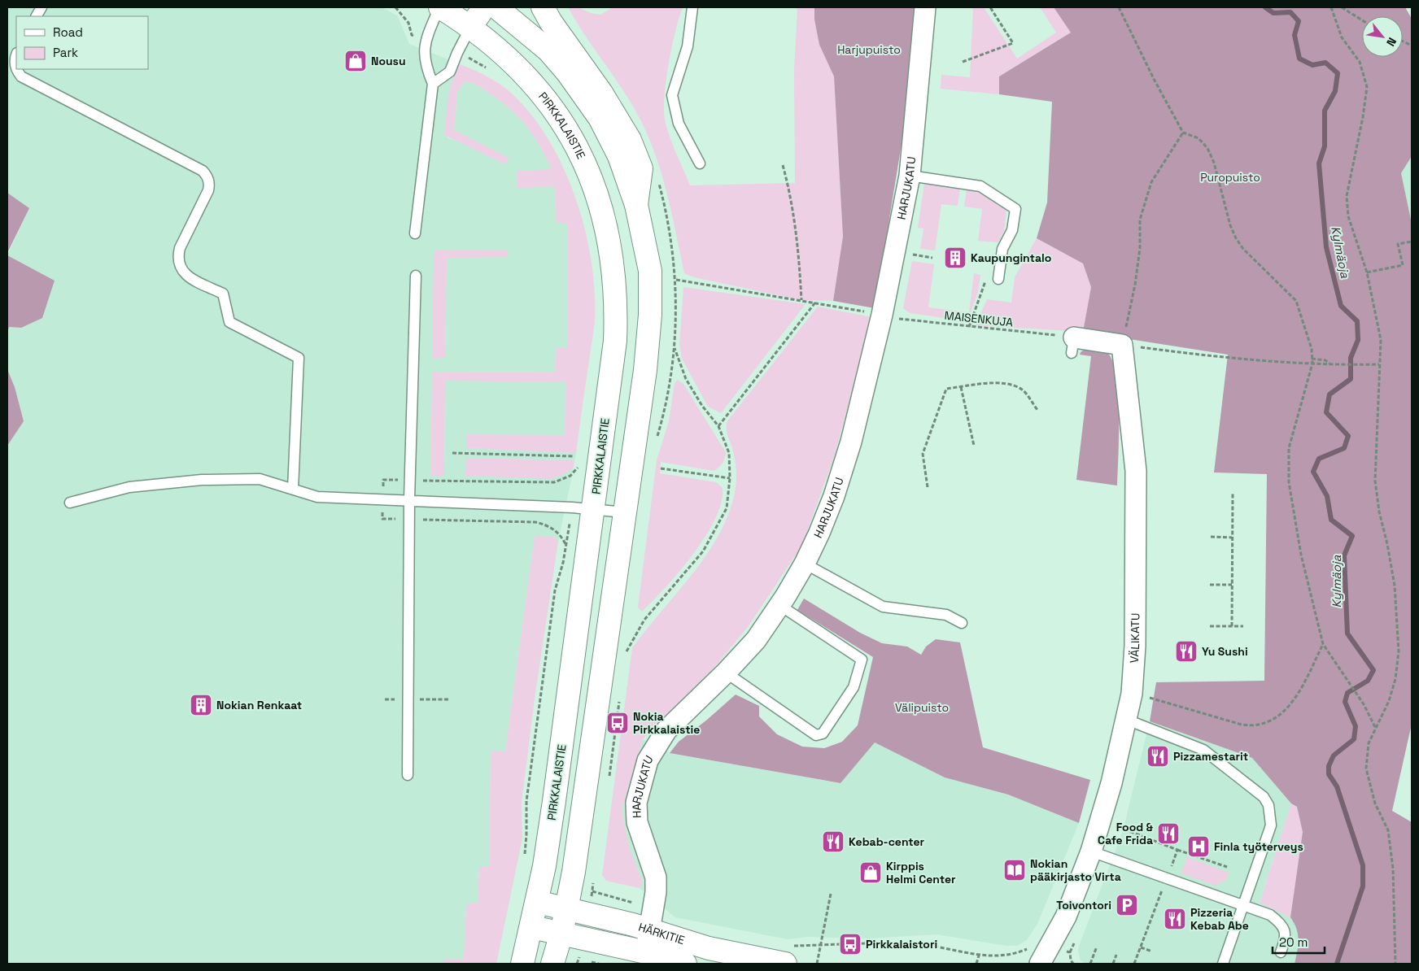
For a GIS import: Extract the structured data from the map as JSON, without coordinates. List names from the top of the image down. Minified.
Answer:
{"streets":{"main road":["PIRKKALAISTIE","HÄRKITIE"],"street":["HARJUKATU","VÄLIKATU"],"path":["MAISENKUJA"]},"crossings":[["PIRKKALAISTIE","HÄRKITIE"],["HARJUKATU","MAISENKUJA"],["HARJUKATU","HÄRKITIE"]],"water":["Kylmäoja"],"parks":["Harjupuisto","Puropuisto","Välipuisto"],"places":{"shop":["Nousu","Kirppis Helmi Center"],"building":["Kaupungintalo","Nokian Renkaat"],"restaurant":["Yu Sushi","Pizzamestarit","Food & Cafe Frida","Kebab-center","Pizzeria Kebab Abe"],"bus stop":["Nokia Pirkkalaistie","Pirkkalaistori"],"hospital":["Finla työterveys"],"library":["Nokian pääkirjasto Virta"],"parking":["Toivontori"]},"legend":["Road","Park"],"scale_bar":"20 m","north":"bottom right"}
